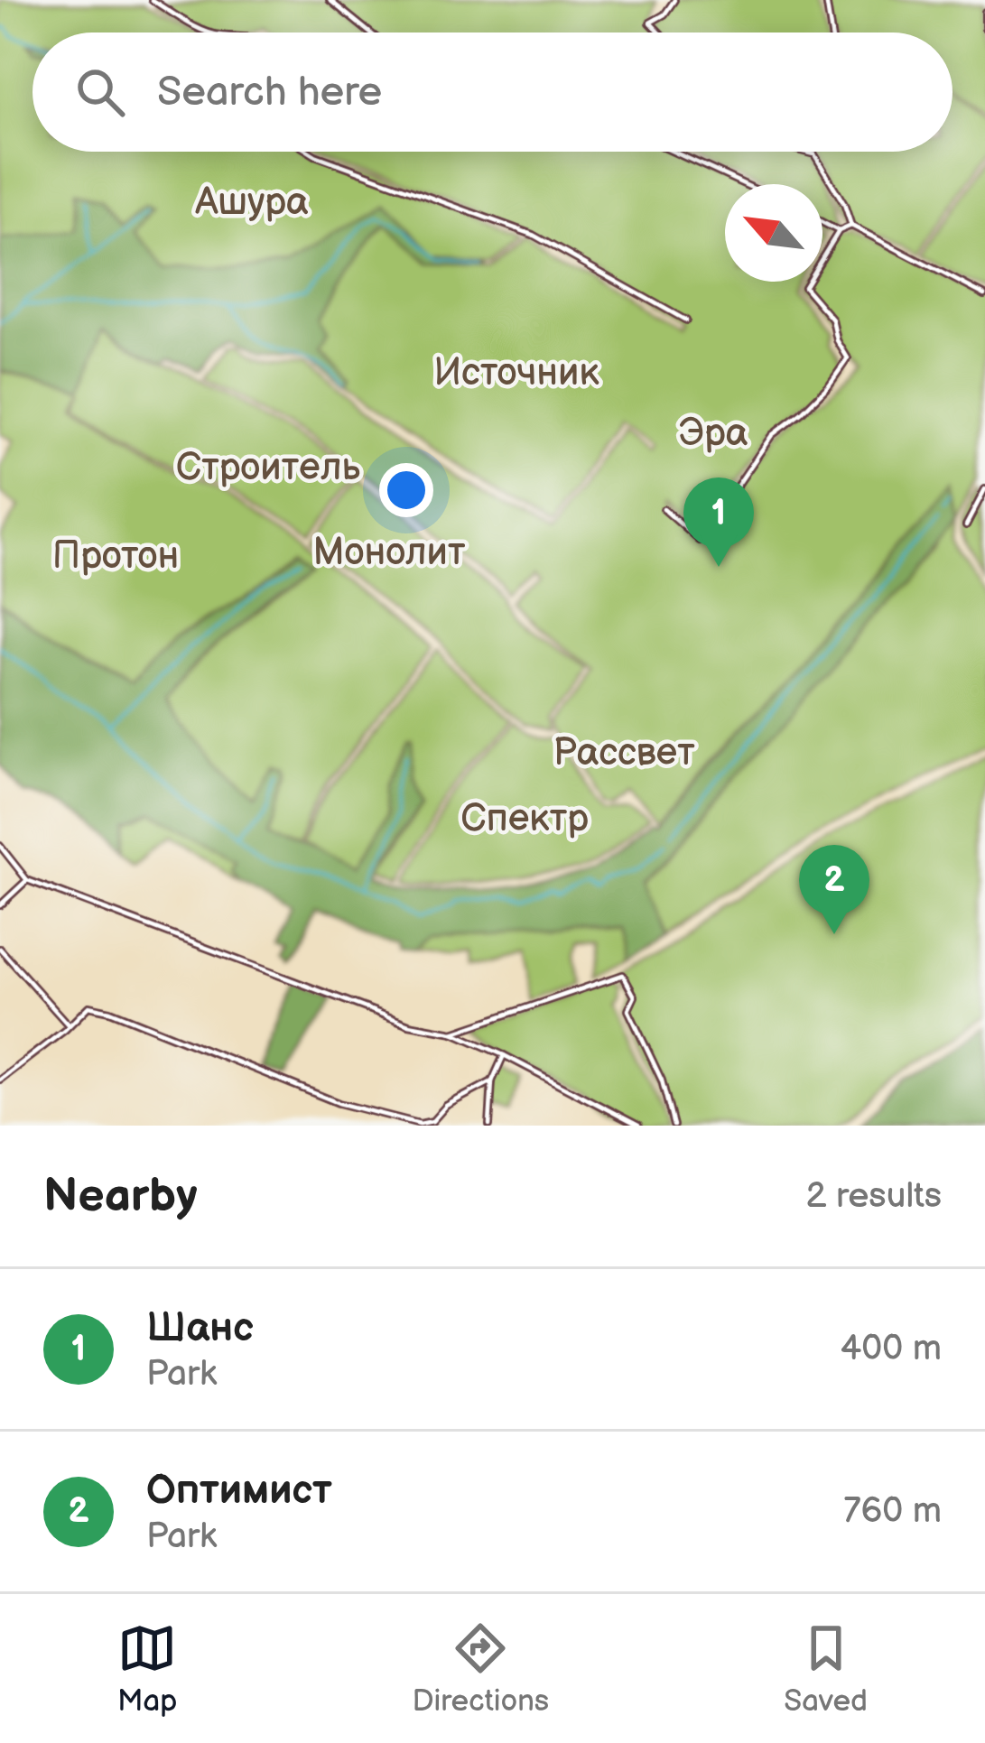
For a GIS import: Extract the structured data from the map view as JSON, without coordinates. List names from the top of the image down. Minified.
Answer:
{"parks":["Ашура","Источник","Эра","Строитель","Монолит","Протон","Рассвет","Спектр"],"north":"top left","page":{"search":"Search here","pins":["1","2"],"heading":["Nearby","2 results"],"list":[{"mark":"1","name":"Шанс","note":"Park","value":"400 m"},{"mark":"2","name":"Оптимист","note":"Park","value":"760 m"}],"nav":["Map","Directions","Saved"]}}
